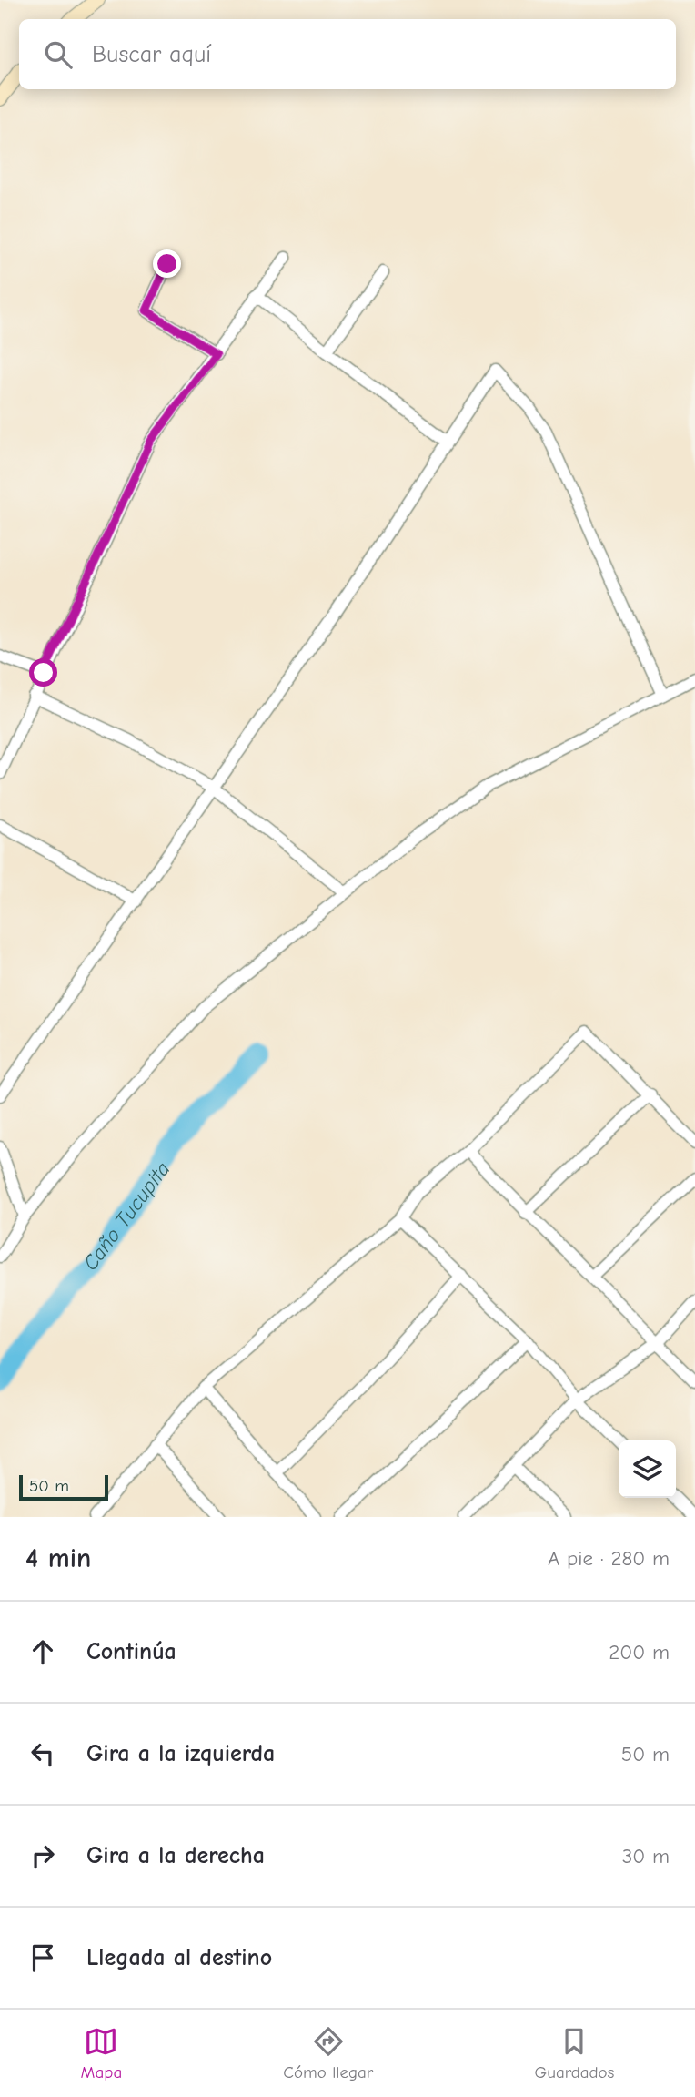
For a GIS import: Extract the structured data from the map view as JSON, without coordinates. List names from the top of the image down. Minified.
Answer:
{"water":["Caño Tucupita"],"scale_bar":"50 m","page":{"search":"Buscar aquí","scale":"50 m","heading":["4 min","A pie · 280 m"],"list":[["Continúa","200 m"],["Gira a la izquierda","50 m"],["Gira a la derecha","30 m"],"Llegada al destino"],"nav":["Mapa","Cómo llegar","Guardados"]}}
